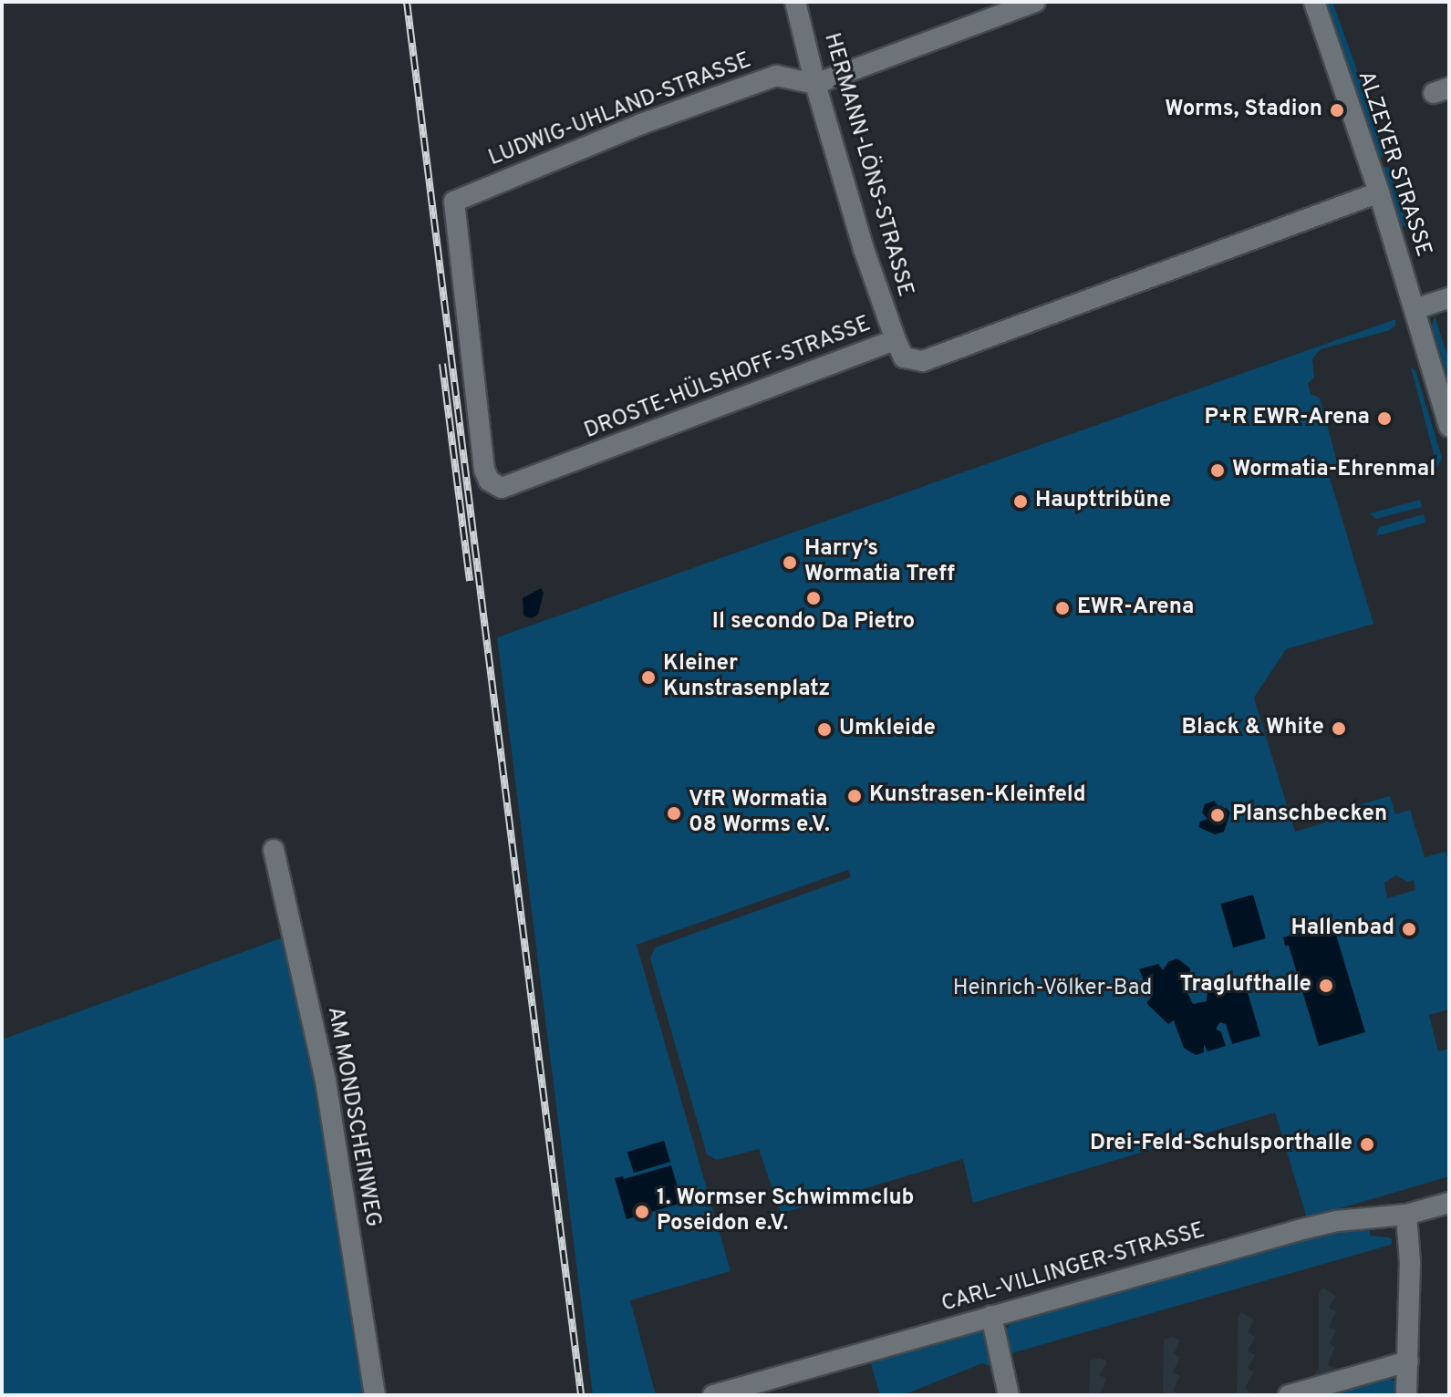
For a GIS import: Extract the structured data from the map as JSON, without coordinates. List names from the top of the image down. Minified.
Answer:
{"streets":{"street":["LUDWIG-UHLAND-STRASSE","ALZEYER STRASSE","HERMANN-LÖNS-STRASSE","DROSTE-HÜLSHOFF-STRASSE","AM MONDSCHEINWEG","CARL-VILLINGER-STRASSE"]},"crossings":[["LUDWIG-UHLAND-STRASSE","HERMANN-LÖNS-STRASSE"],["LUDWIG-UHLAND-STRASSE","DROSTE-HÜLSHOFF-STRASSE"],["ALZEYER STRASSE","DROSTE-HÜLSHOFF-STRASSE"],["HERMANN-LÖNS-STRASSE","DROSTE-HÜLSHOFF-STRASSE"]],"parks":["Heinrich-Völker-Bad"],"places":["Worms, Stadion","P+R EWR-Arena","Wormatia-Ehrenmal","Haupttribüne","Harry’s Wormatia Treff","Il secondo Da Pietro","EWR-Arena","Kleiner Kunstrasenplatz","Black & White","Umkleide","Kunstrasen-Kleinfeld","VfR Wormatia 08 Worms e.V.","Planschbecken","Hallenbad","Traglufthalle","Drei-Feld-Schulsporthalle","1. Wormser Schwimmclub Poseidon e.V."]}
